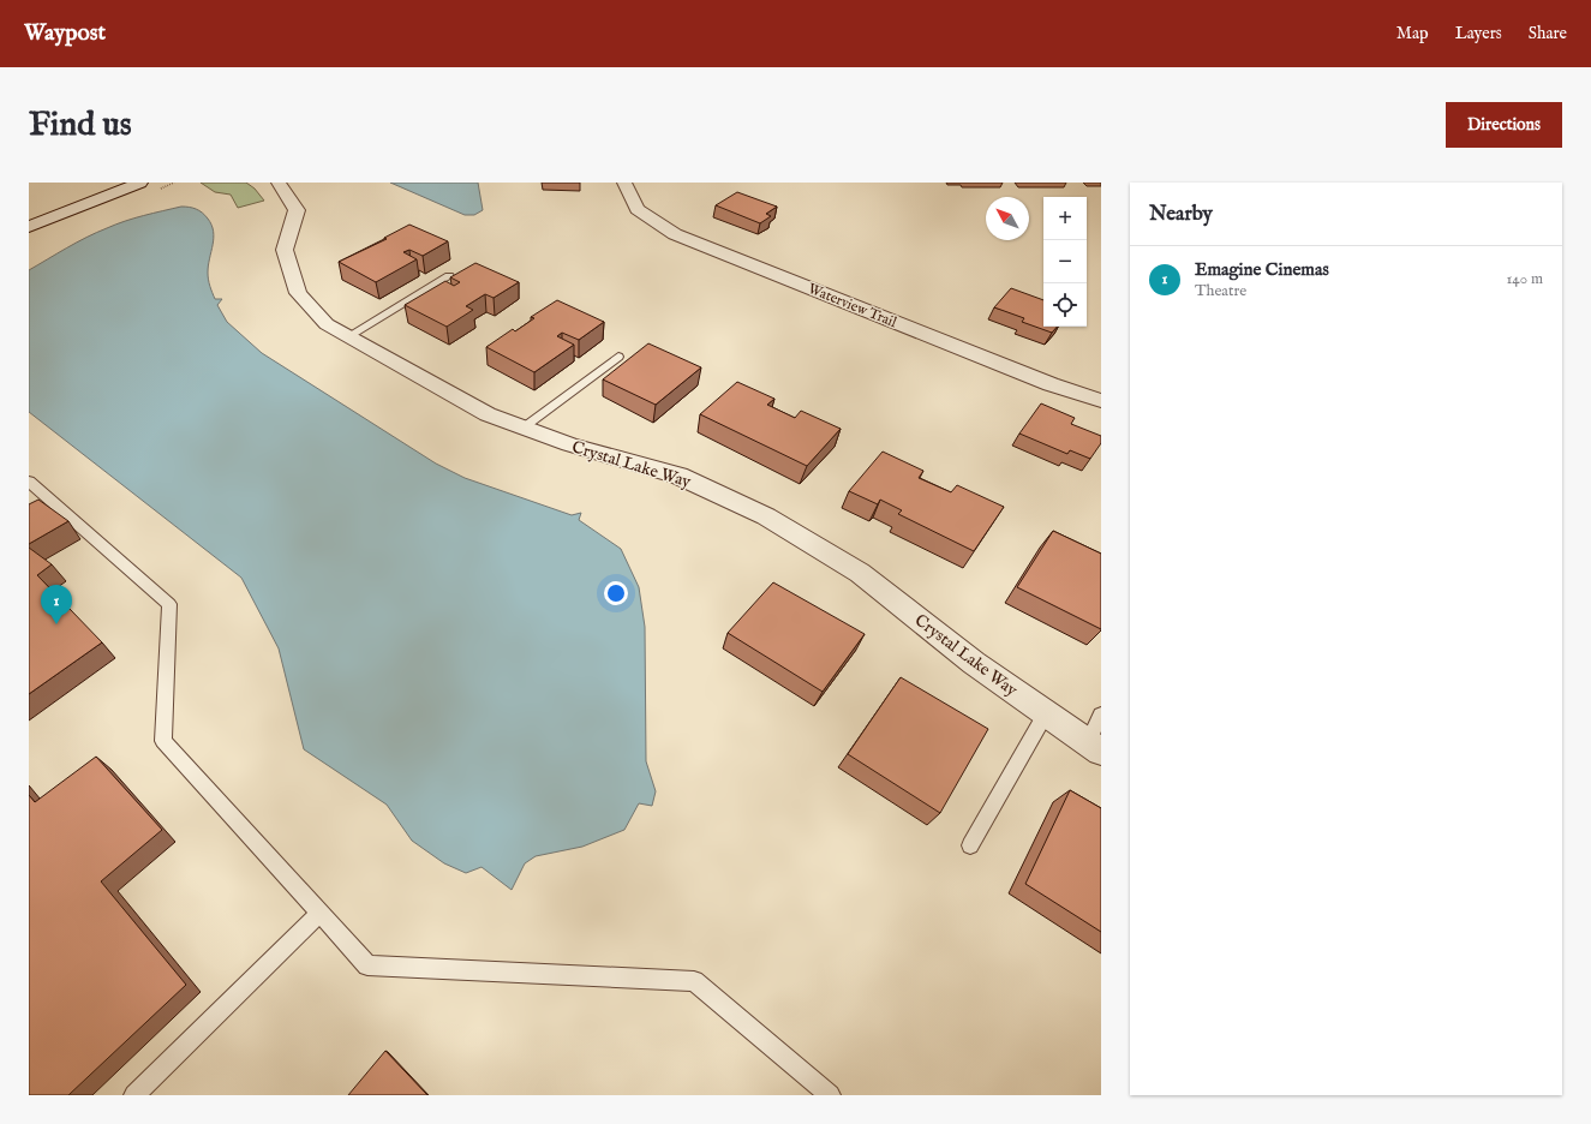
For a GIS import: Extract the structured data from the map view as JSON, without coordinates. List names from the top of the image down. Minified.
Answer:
{"streets":{"street":["Waterview Trail","Crystal Lake Way"]},"north":"top left","page":{"header":"Waypost","nav":["Map","Layers","Share"],"buttons":"Directions","title":"Find us","heading":"Nearby","map_buttons":["+","−"],"list":[{"mark":"1","name":"Emagine Cinemas","note":"Theatre","value":"140 m"}],"pins":"1"}}
